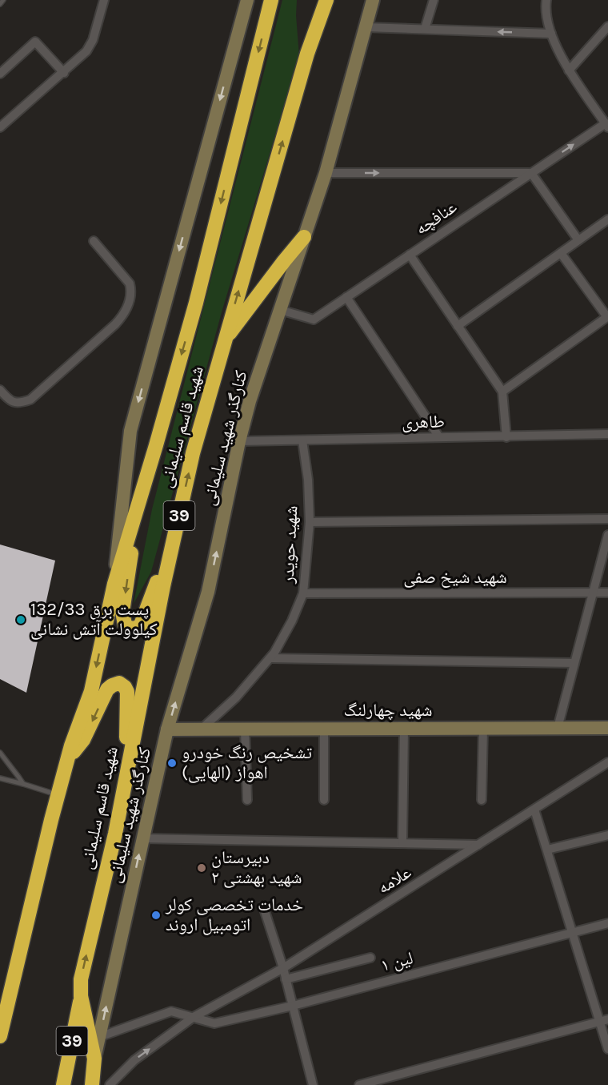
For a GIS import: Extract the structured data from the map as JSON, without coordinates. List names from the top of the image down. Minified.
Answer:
{"streets":{"highway":["شهید قاسم سلیمانی","39"],"street":["عنافچه","طاهری","کنارگذر شهید سلیمانی","شهید حویدر","شهید شیخ صفی","شهید چهارلنگ","علامه","لین ۱"]},"crossings":[["عنافچه","کنارگذر شهید سلیمانی"],["طاهری","کنارگذر شهید سلیمانی"],["طاهری","شهید حویدر"],["شهید قاسم سلیمانی","کنارگذر شهید سلیمانی"],["شهید قاسم سلیمانی","39"],["کنارگذر شهید سلیمانی","39"],["کنارگذر شهید سلیمانی","شهید چهارلنگ"],["شهید حویدر","شهید شیخ صفی"],["شهید حویدر","شهید چهارلنگ"],["علامه","لین ۱"]],"places":["پست برق 132/33 کیلوولت آتش نشانی","تشخیص رنگ خودرو اهواز (الهایی)","دبیرستان شهید بهشتی ۲","خدمات تخصصی کولر اتومبیل اروند"]}
